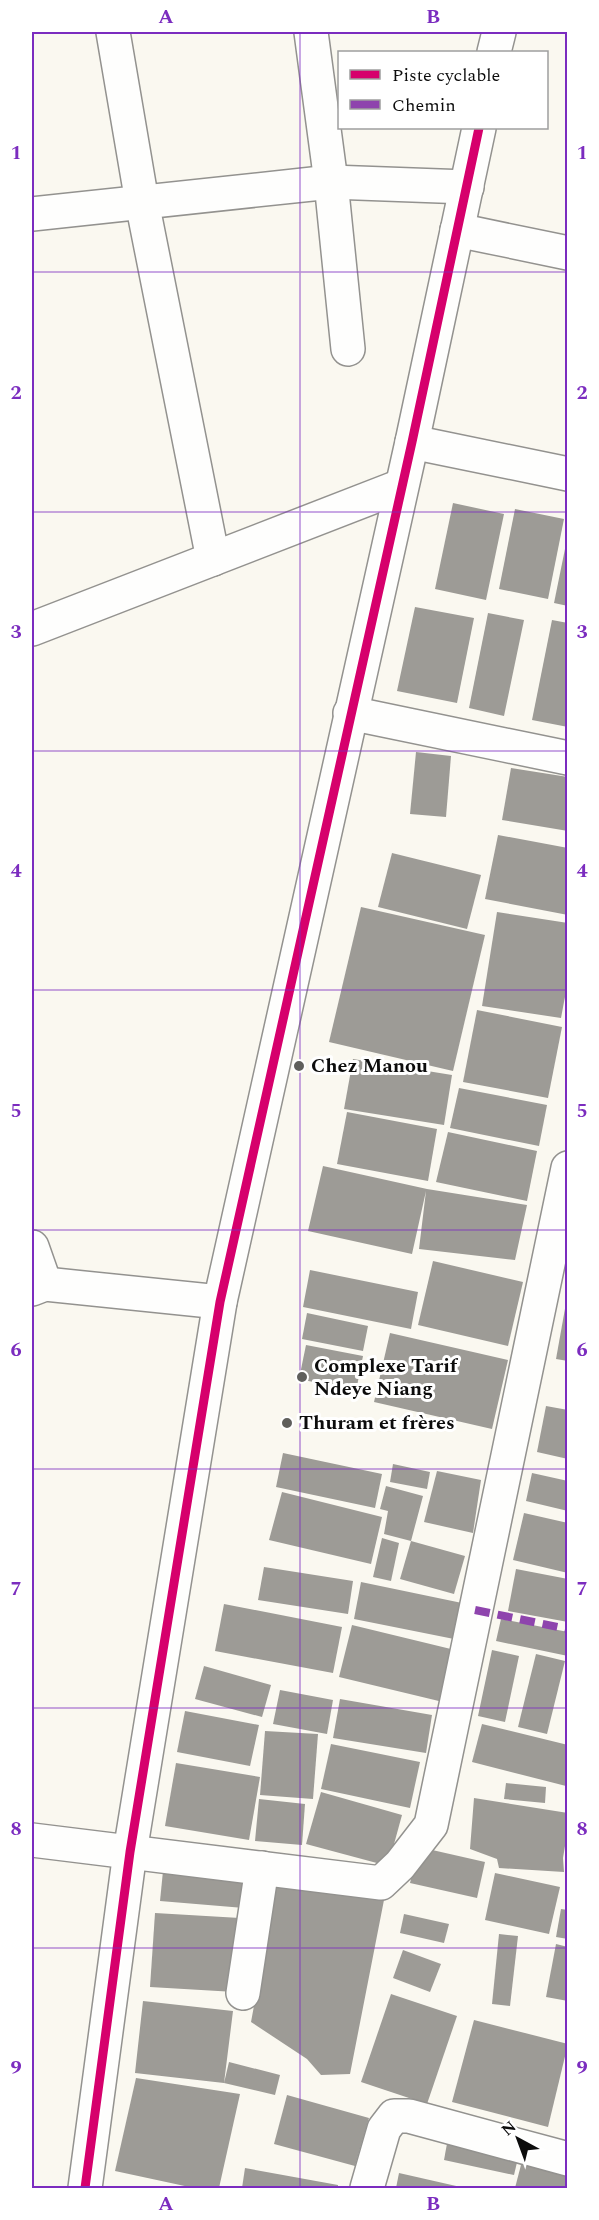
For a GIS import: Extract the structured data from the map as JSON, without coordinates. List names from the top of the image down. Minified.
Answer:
{"places":["Chez Manou","Complexe Tarif Ndeye Niang","Thuram et frères"],"legend":["Piste cyclable","Chemin"],"north":"top left","grid":{"columns":["A","B"],"rows":["1","2","3","4","5","6","7","8","9"]}}
